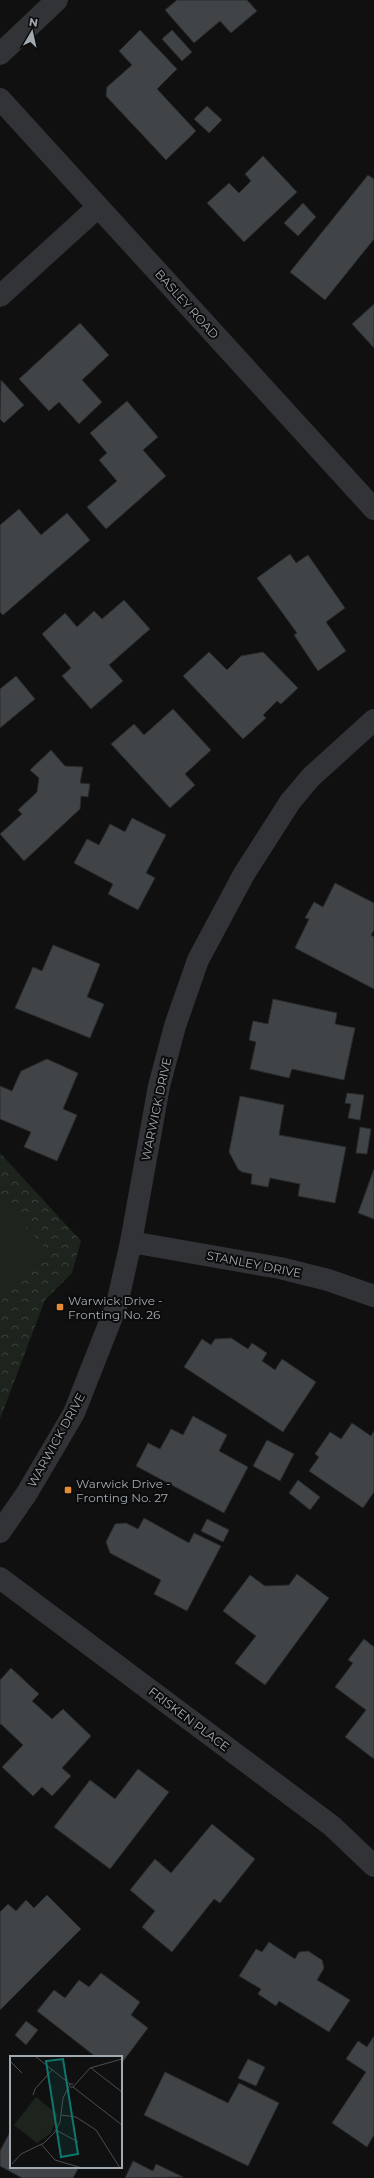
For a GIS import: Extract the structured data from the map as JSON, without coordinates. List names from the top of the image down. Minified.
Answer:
{"streets":{"street":["BASLEY ROAD","WARWICK DRIVE","STANLEY DRIVE","FRISKEN PLACE"]},"crossings":[["WARWICK DRIVE","STANLEY DRIVE"]],"places":{"transit":["Warwick Drive - Fronting No. 26","Warwick Drive - Fronting No. 27"]},"north":"top"}
